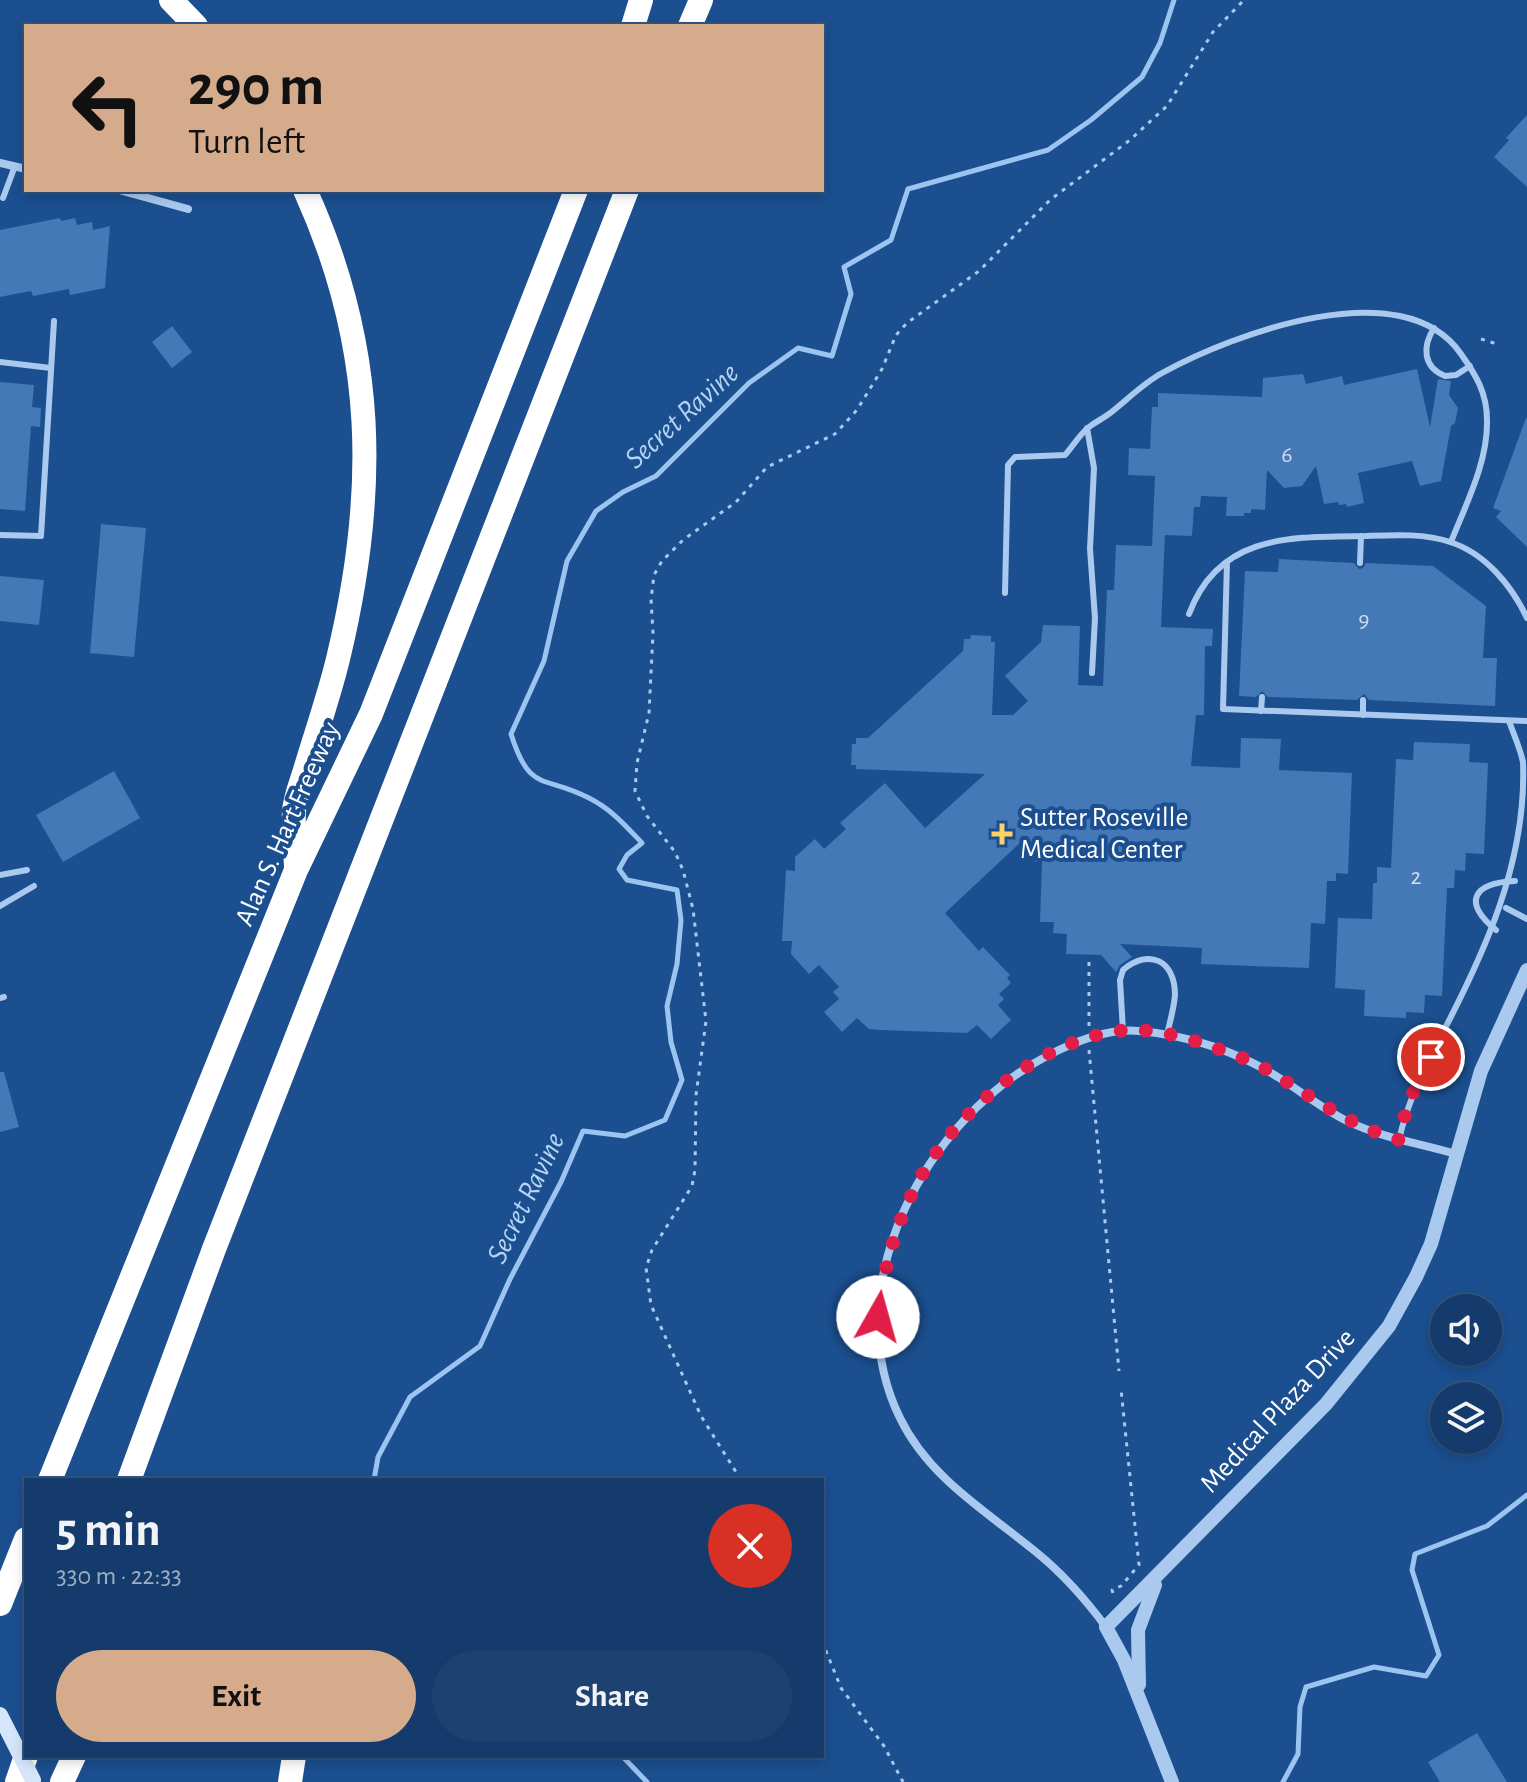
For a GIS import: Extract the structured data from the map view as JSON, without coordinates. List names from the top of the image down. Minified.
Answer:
{"streets":{"highway":["Alan S. Hart Freeway"],"street":["Medical Plaza Drive"]},"water":["Secret Ravine"],"places":{"health":["Sutter Roseville Medical Center"]},"house_numbers":["6","9","2"],"page":{"turn":["290 m","Turn left"],"heading":["5 min","330 m · 22:33"],"buttons":["Exit","Share"]}}
